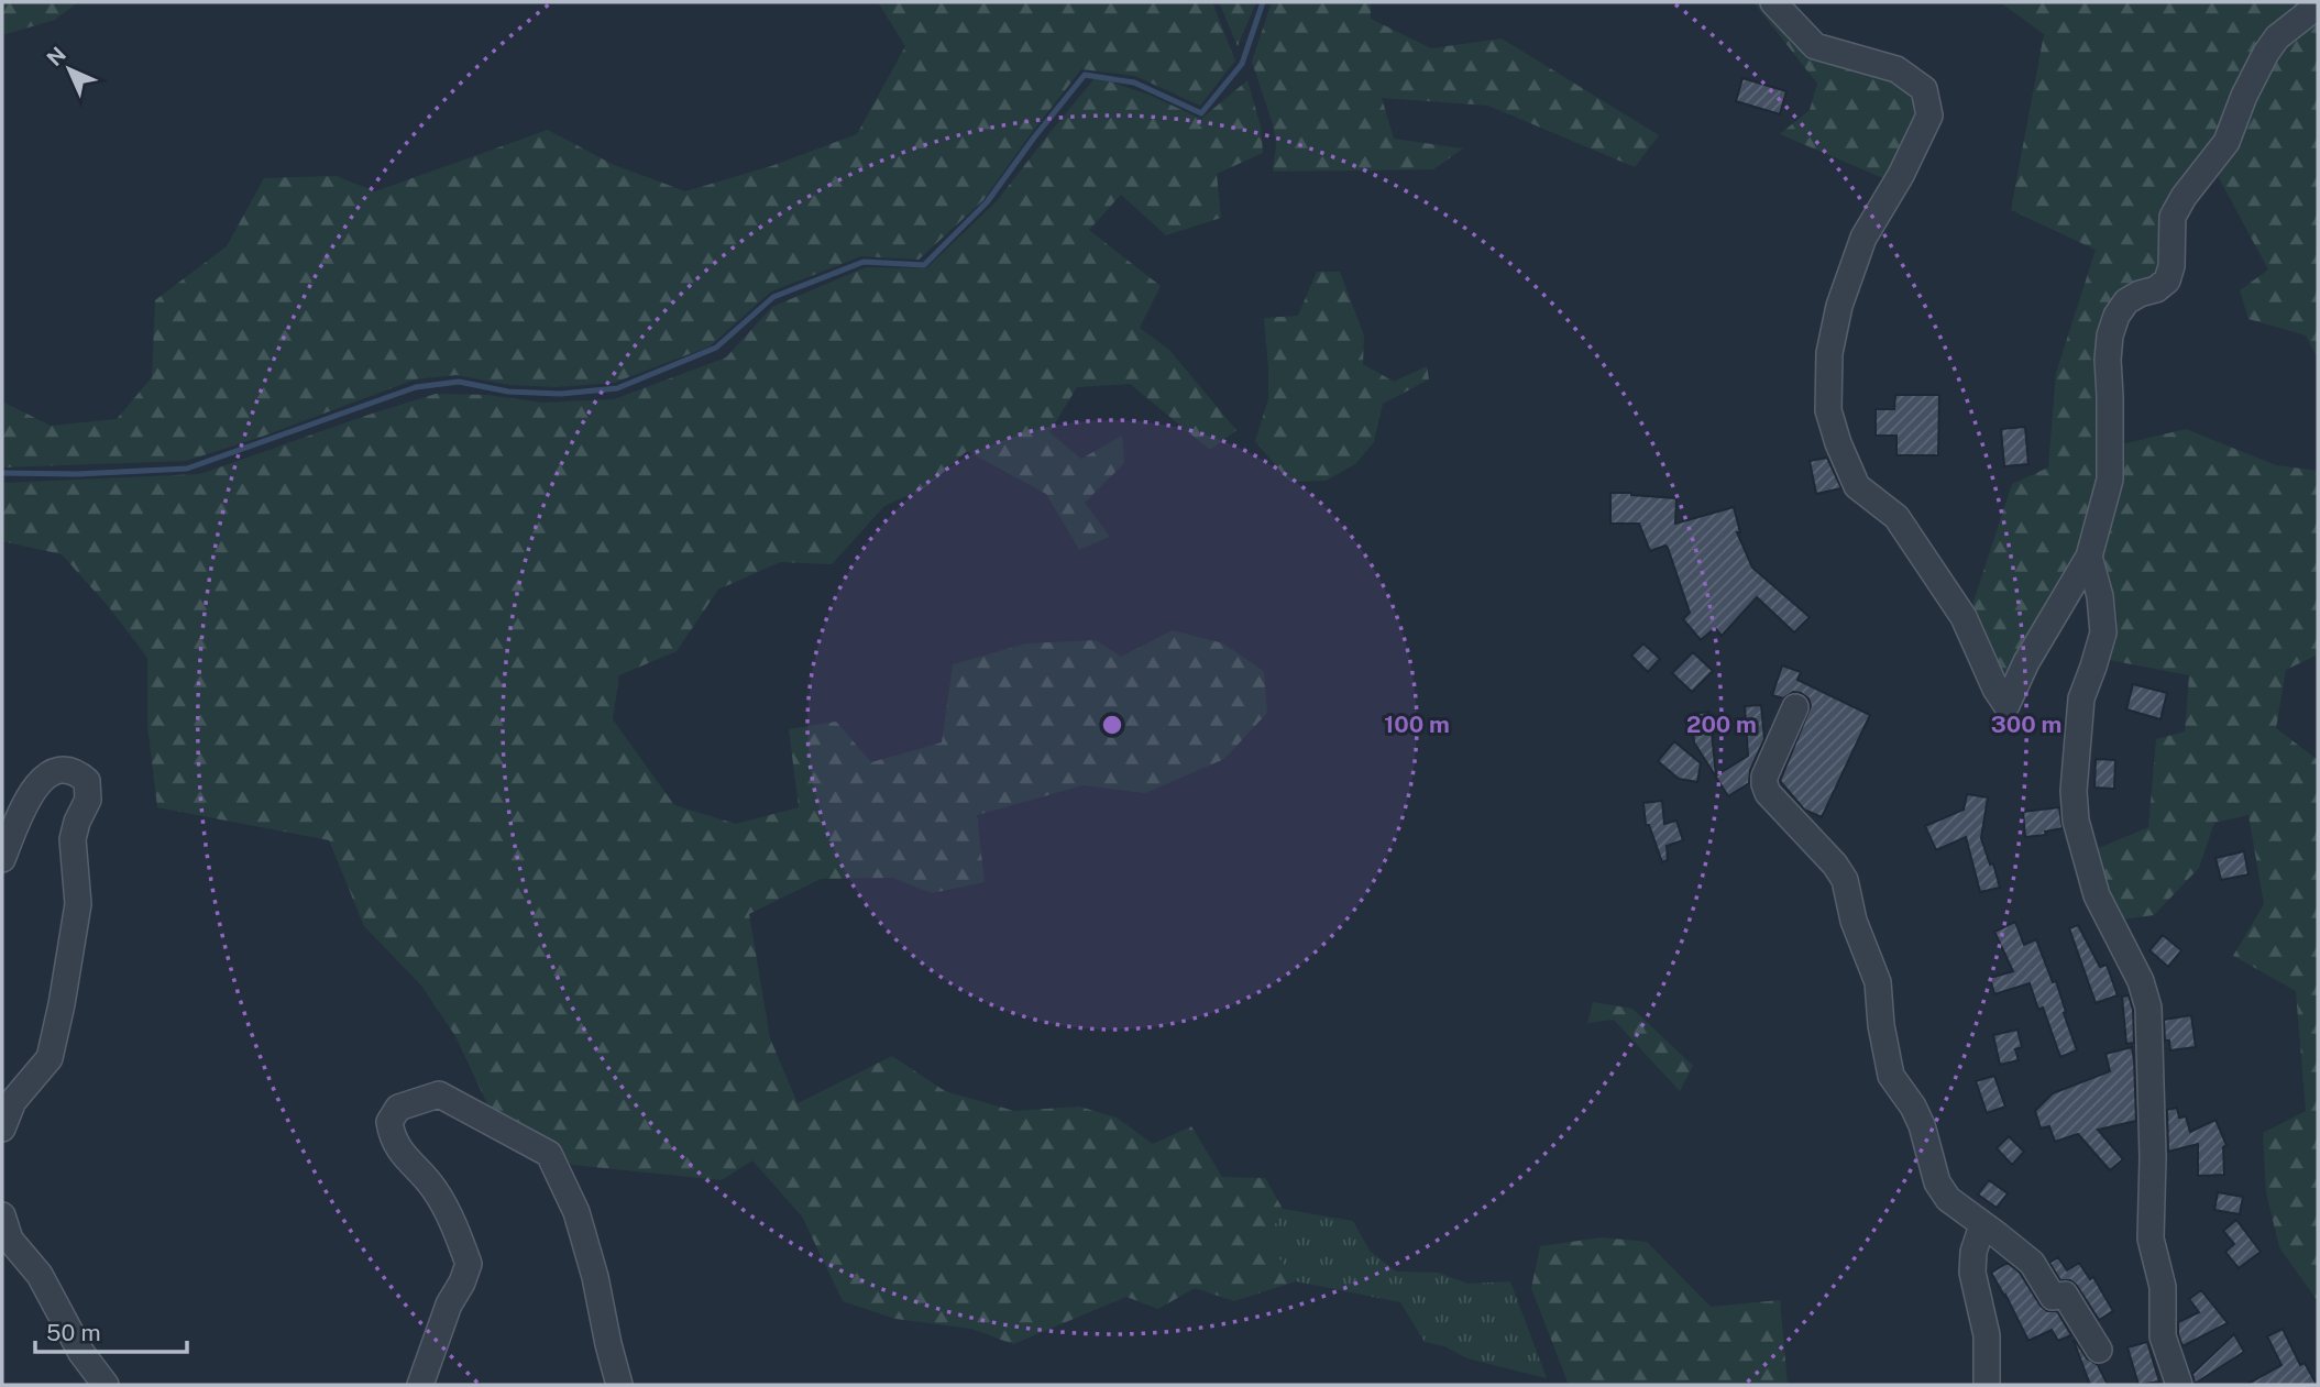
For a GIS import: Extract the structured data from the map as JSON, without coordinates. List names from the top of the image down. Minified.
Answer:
{"scale_bar":"50 m","north":"top left","rings":["100 m","200 m","300 m"]}
